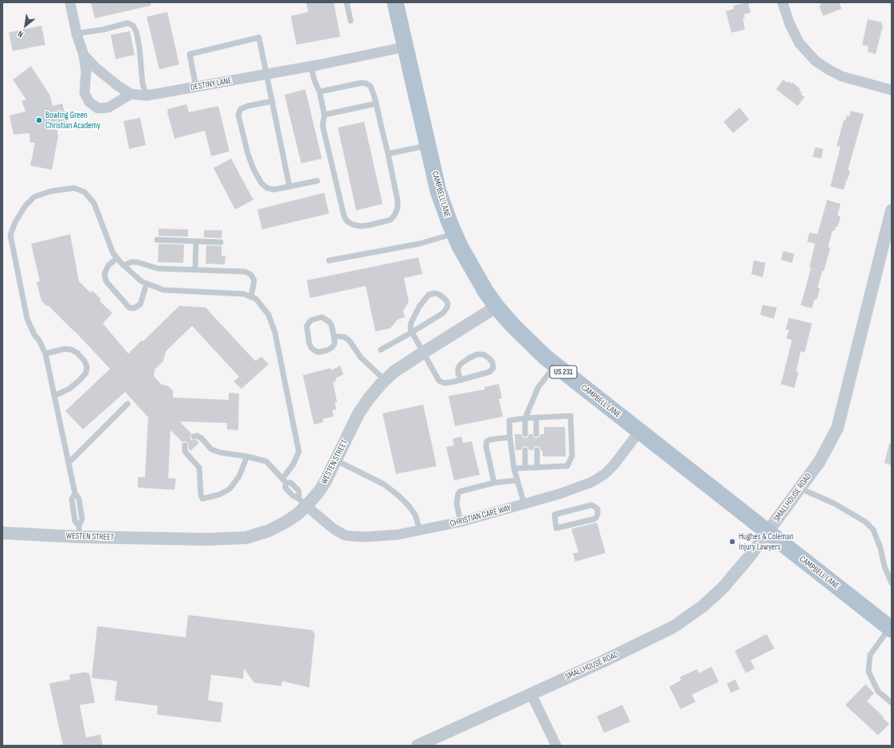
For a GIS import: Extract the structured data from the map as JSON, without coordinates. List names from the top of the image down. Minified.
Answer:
{"streets":{"main road":["CAMPBELL LANE","US 231"],"street":["DESTINY LANE","WESTEN STREET","SMALLHOUSE ROAD","CHRISTIAN CARE WAY"]},"crossings":[["DESTINY LANE","CAMPBELL LANE"],["CAMPBELL LANE","WESTEN STREET"],["CAMPBELL LANE","SMALLHOUSE ROAD"],["CAMPBELL LANE","CHRISTIAN CARE WAY"],["WESTEN STREET","CHRISTIAN CARE WAY"]],"places":["Bowling Green Christian Academy","Hughes & Coleman Injury Lawyers"],"north":"bottom left"}
